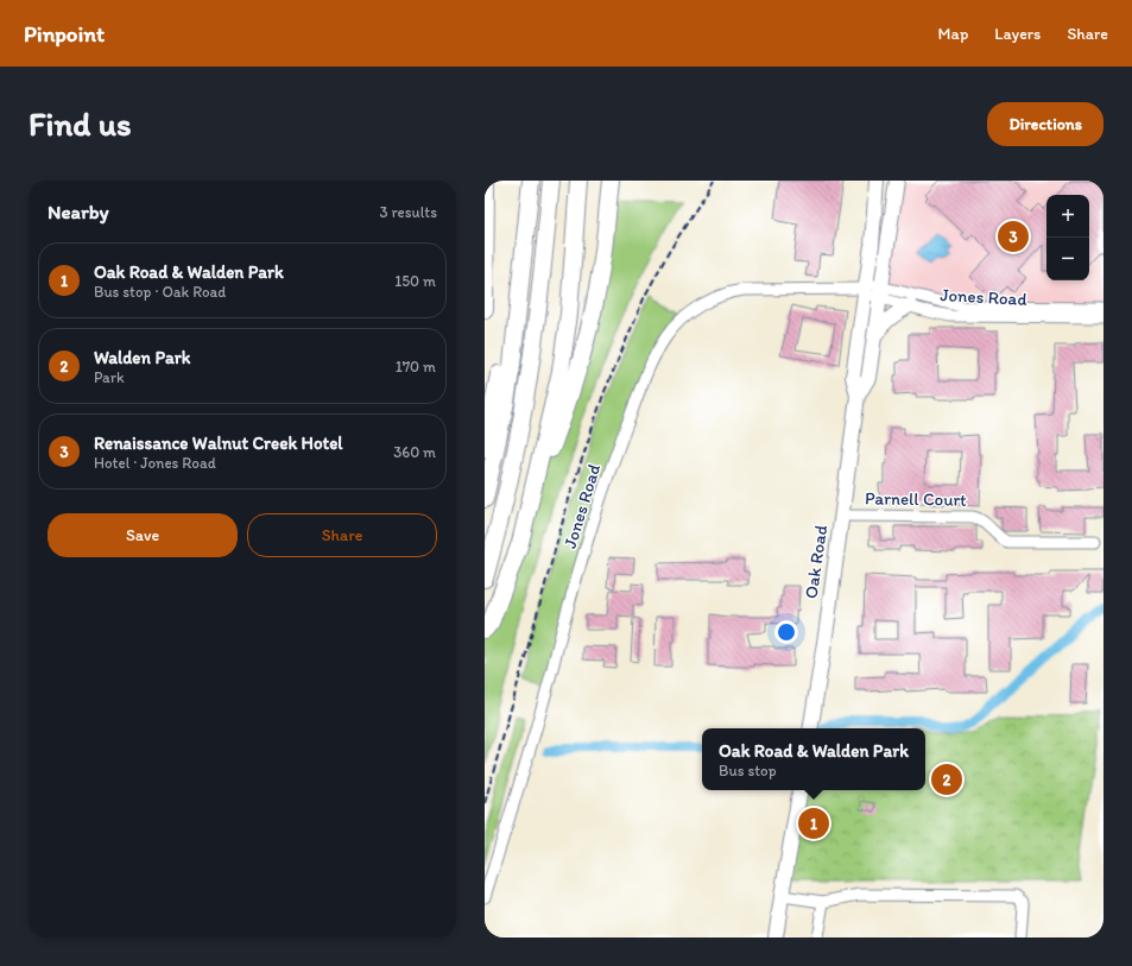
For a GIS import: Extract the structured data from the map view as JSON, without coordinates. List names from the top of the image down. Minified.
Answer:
{"streets":{"main road":["Oak Road"],"street":["Jones Road","Parnell Court"]},"crossings":[["Jones Road","Oak Road"],["Parnell Court","Oak Road"]],"page":{"header":"Pinpoint","nav":["Map","Layers","Share"],"buttons":["Directions",["Save","Share"]],"title":"Find us","heading":["Nearby","3 results"],"map_buttons":["+","−"],"pins":["3","2","1"],"list":[{"mark":"1","name":"Oak Road & Walden Park","note":"Bus stop · Oak Road","value":"150 m"},{"mark":"2","name":"Walden Park","note":"Park","value":"170 m"},{"mark":"3","name":"Renaissance Walnut Creek Hotel","note":"Hotel · Jones Road","value":"360 m"}],"popup":["Oak Road & Walden Park","Bus stop"]}}
